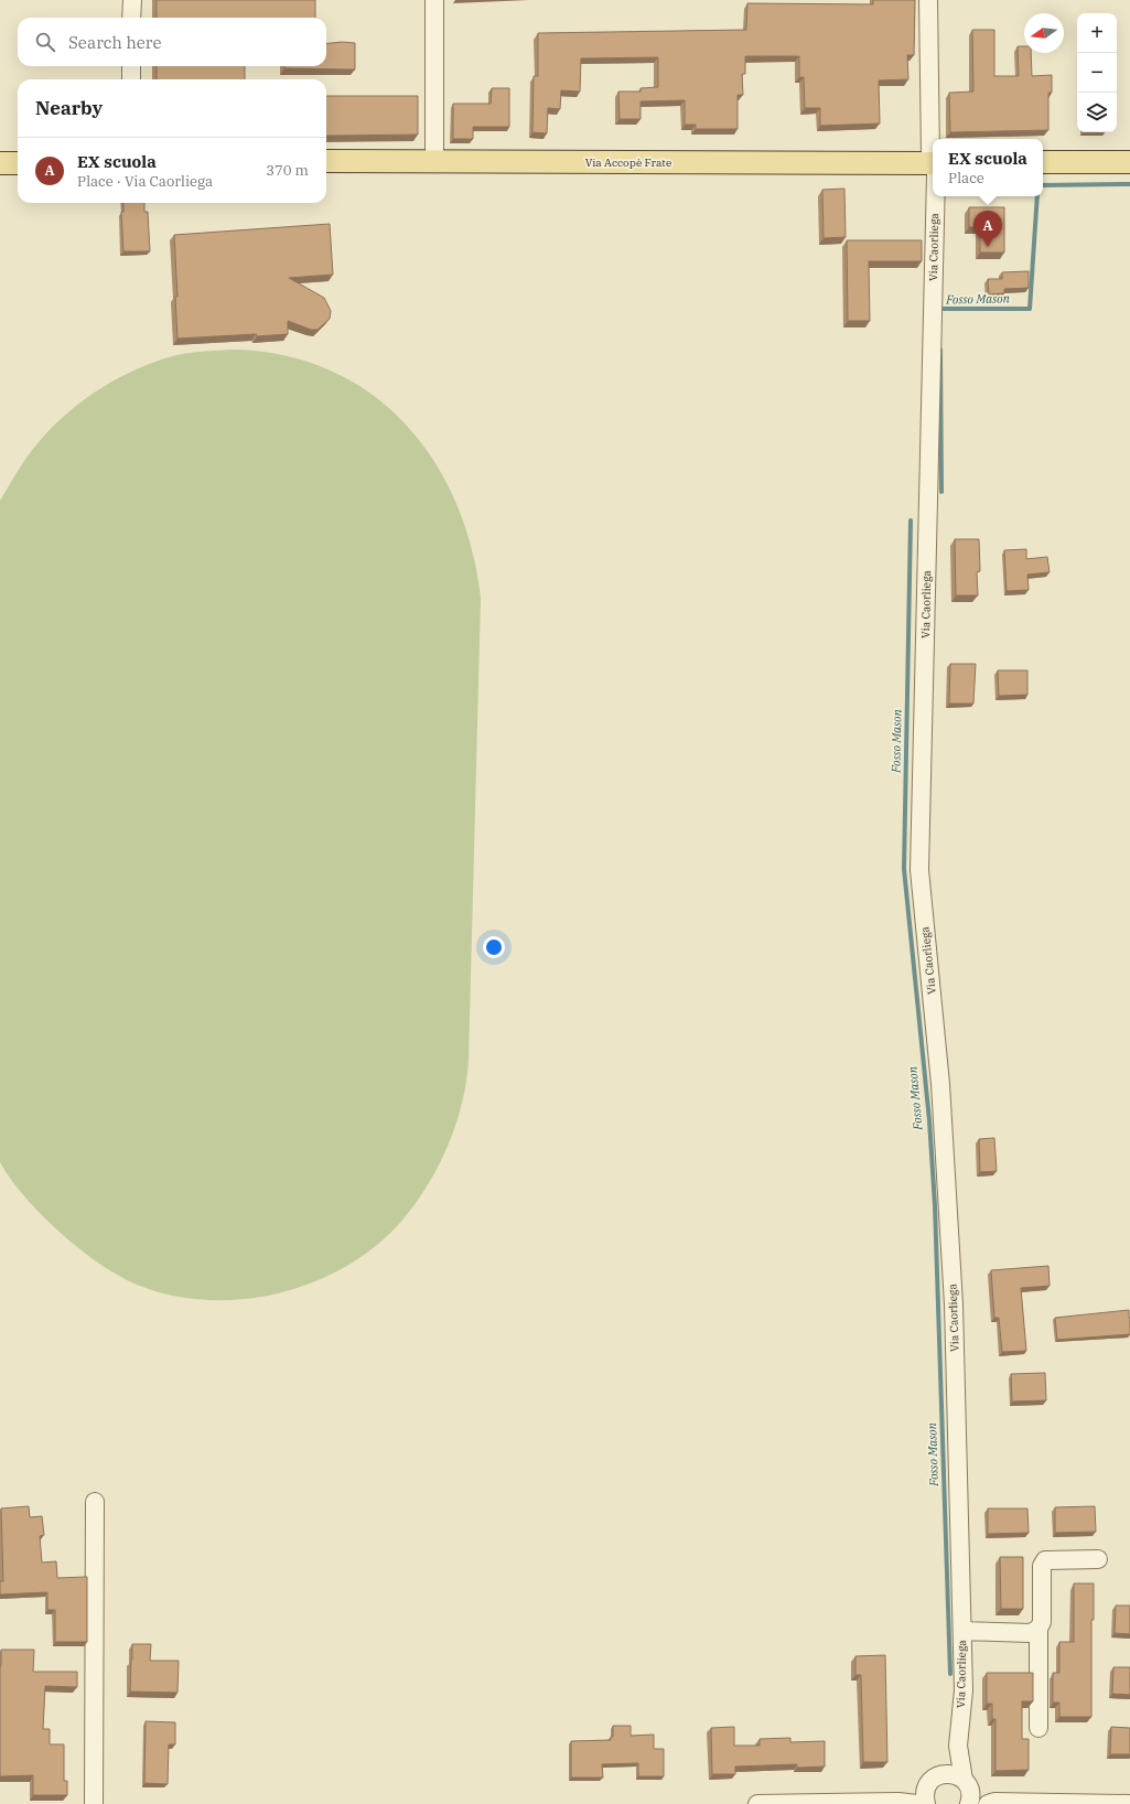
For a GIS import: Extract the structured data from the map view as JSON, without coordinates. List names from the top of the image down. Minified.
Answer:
{"streets":{"main road":["Via Accopè Frate"],"street":["Via Caorliega"]},"water":["Fosso Mason"],"north":"left","page":{"map_buttons":["+","−"],"search":"Search here","heading":"Nearby","list":[{"mark":"A","name":"EX scuola","note":"Place · Via Caorliega","value":"370 m"}],"popup":["EX scuola","Place"],"pins":"A"}}
